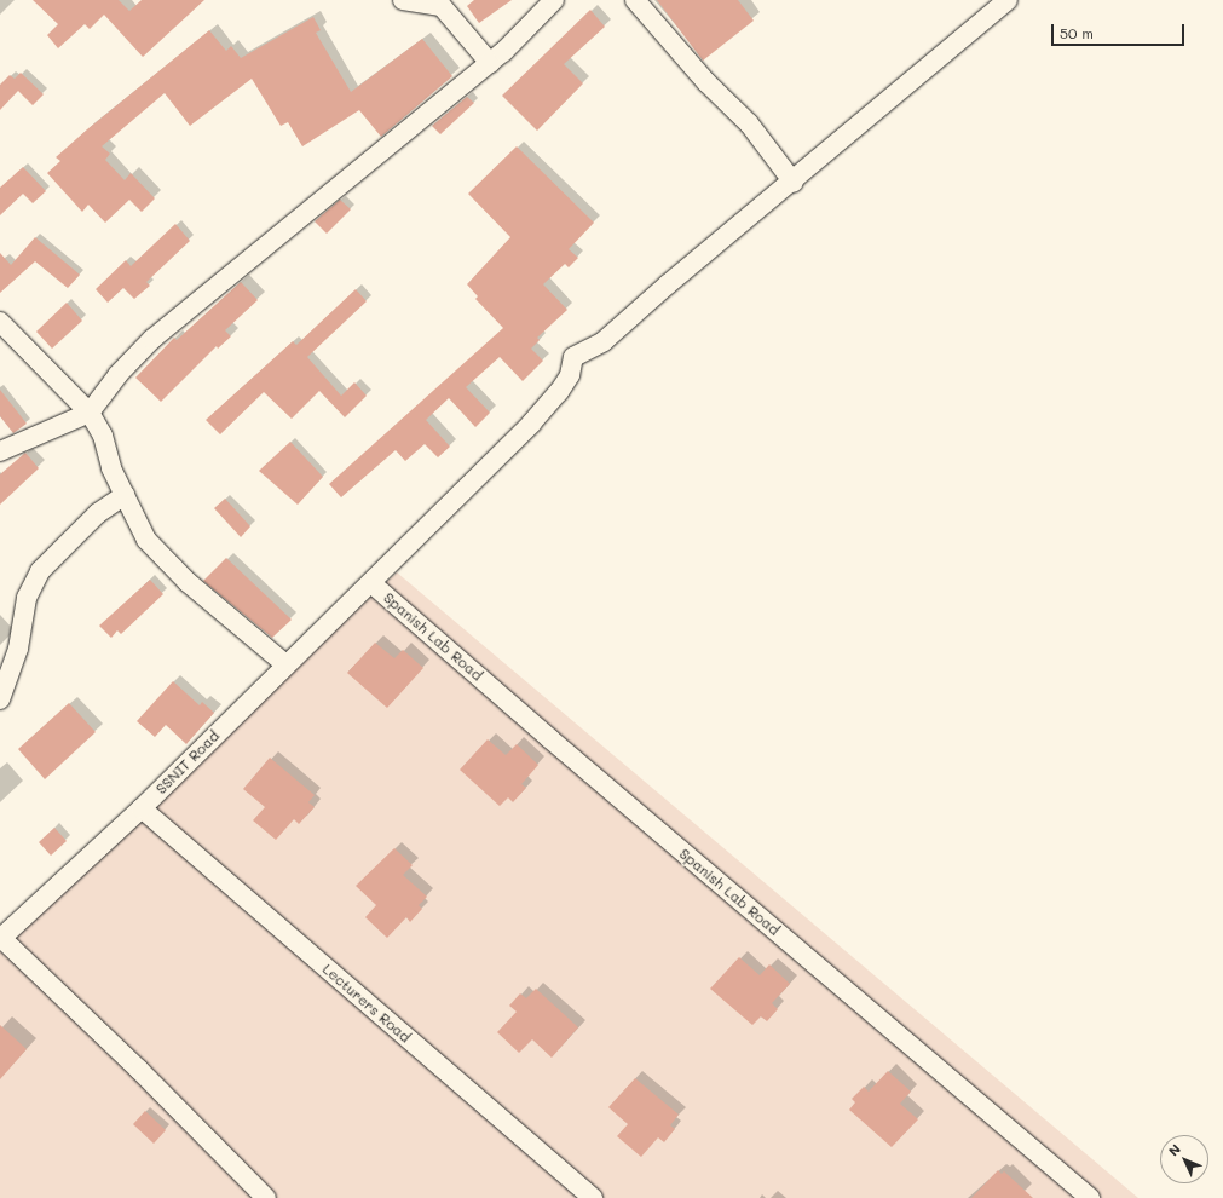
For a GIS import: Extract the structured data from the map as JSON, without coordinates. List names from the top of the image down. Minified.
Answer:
{"streets":{"street":["Spanish Lab Road","SSNIT Road","Lecturers Road"]},"crossings":[["Spanish Lab Road","SSNIT Road"],["SSNIT Road","Lecturers Road"]],"scale_bar":"50 m","north":"top left"}
